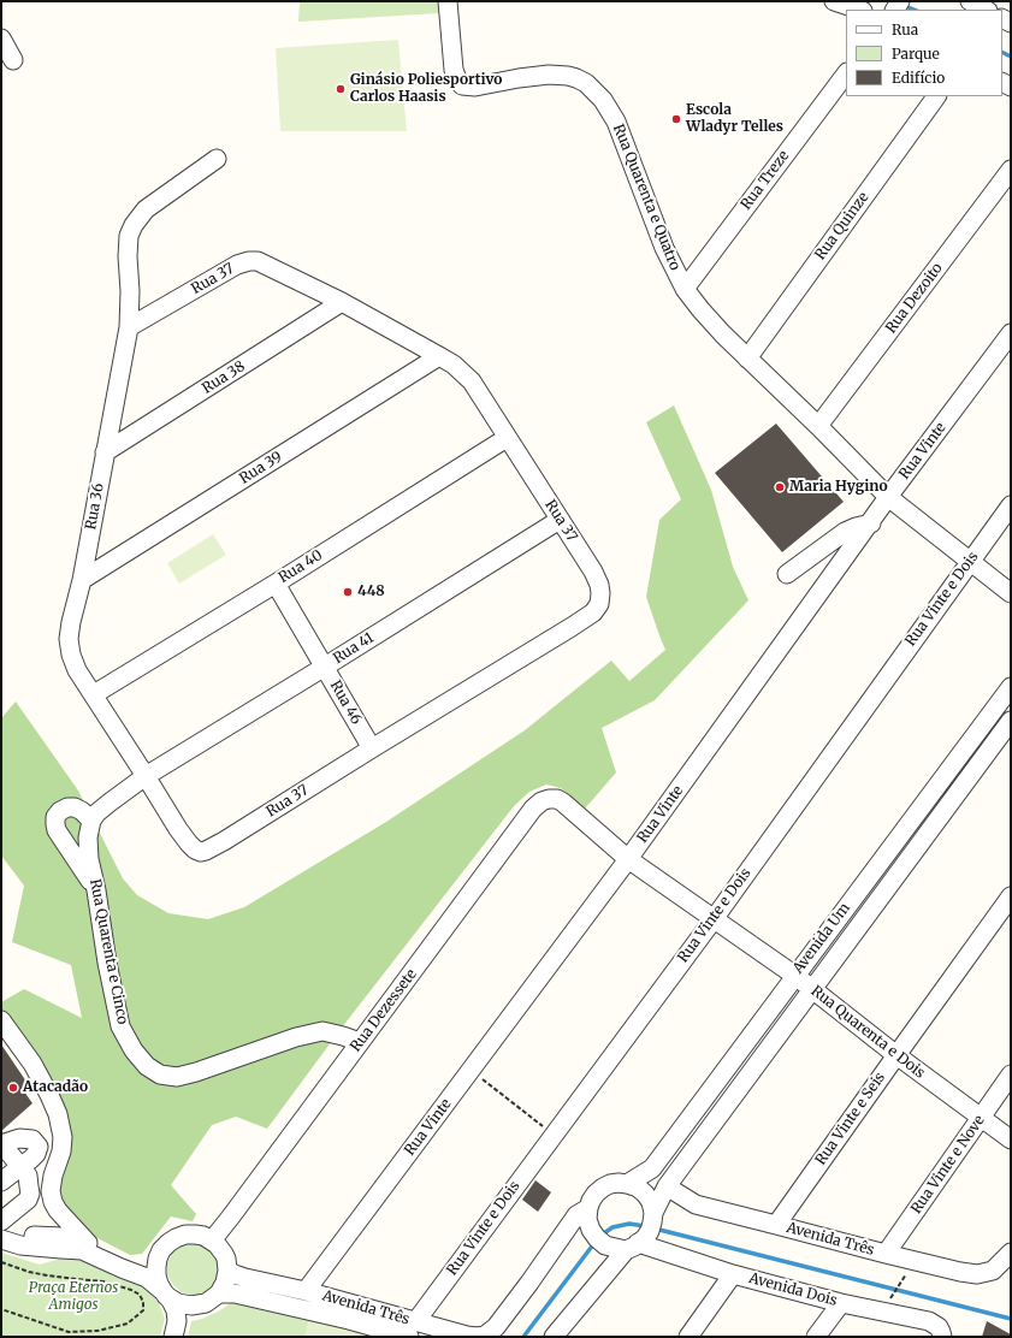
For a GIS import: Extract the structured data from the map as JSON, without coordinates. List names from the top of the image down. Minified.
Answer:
{"streets":{"street":["Rua Treze","Rua Quarenta e Quatro","Rua Quinze","Rua 37","Rua Dezoito","Rua 38","Rua Vinte","Rua 39","Rua 36","Rua 40","Rua Vinte e Dois","Rua 41","Rua 46","Avenida Um","Rua Quarenta e Cinco","Rua Dezessete","Rua Quarenta e Dois","Rua Vinte e Seis","Rua Vinte e Nove","Avenida Três","Avenida Dois"]},"crossings":[["Rua Treze","Rua Quarenta e Quatro"],["Rua Quarenta e Quatro","Rua Quinze"],["Rua Quarenta e Quatro","Rua Dezoito"],["Rua Quarenta e Quatro","Rua Vinte"],["Rua Quarenta e Quatro","Rua Vinte e Dois"],["Rua 37","Rua 38"],["Rua 37","Rua 39"],["Rua 37","Rua 36"],["Rua 37","Rua 40"],["Rua 37","Rua 41"],["Rua 37","Rua 46"],["Rua 38","Rua 36"],["Rua Vinte","Rua Quarenta e Dois"],["Rua Vinte","Avenida Três"],["Rua 39","Rua 36"],["Rua 36","Rua 40"],["Rua 36","Rua 41"],["Rua 40","Rua 46"],["Rua Vinte e Dois","Rua Quarenta e Dois"],["Rua Vinte e Dois","Avenida Três"],["Rua 41","Rua 46"],["Avenida Um","Rua Quarenta e Dois"],["Avenida Um","Avenida Três"],["Avenida Um","Avenida Dois"],["Rua Quarenta e Cinco","Rua Dezessete"],["Rua Dezessete","Rua Quarenta e Dois"],["Rua Dezessete","Avenida Três"],["Rua Quarenta e Dois","Rua Vinte e Seis"],["Rua Quarenta e Dois","Rua Vinte e Nove"],["Rua Vinte e Seis","Avenida Três"],["Rua Vinte e Nove","Avenida Três"],["Avenida Três","Avenida Dois"]],"parks":["Praça Eternos Amigos"],"places":["Ginásio Poliesportivo Carlos Haasis","Escola Wladyr Telles","Maria Hygino","448","Atacadão"],"legend":["Rua","Parque","Edifício"]}
